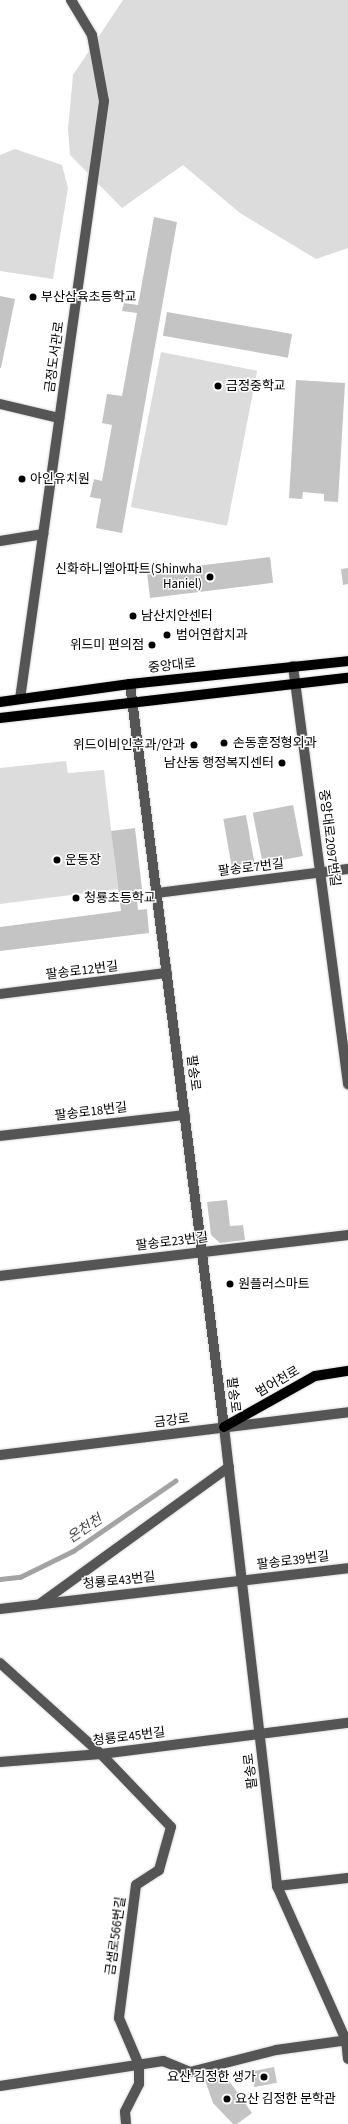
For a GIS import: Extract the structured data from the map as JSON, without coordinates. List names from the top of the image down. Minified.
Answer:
{"streets":{"main road":["중앙대로","범어천로"],"street":["금정도서관로","중앙대로2097번길","팔송로7번길","팔송로12번길","팔송로","팔송로18번길","팔송로23번길","금강로","팔송로39번길","청룡로43번길","청룡로45번길","금샘로566번길"]},"crossings":[["금정도서관로","중앙대로"],["중앙대로","중앙대로2097번길"],["중앙대로","팔송로"],["중앙대로2097번길","팔송로7번길"],["팔송로7번길","팔송로"],["팔송로12번길","팔송로"],["팔송로","팔송로18번길"],["팔송로","팔송로23번길"],["팔송로","범어천로"],["팔송로","금강로"],["팔송로","팔송로39번길"],["팔송로","청룡로43번길"],["팔송로","청룡로45번길"],["범어천로","금강로"],["팔송로39번길","청룡로43번길"],["청룡로45번길","금샘로566번길"]],"water":["온천천"],"places":["부산삼육초등학교","금정중학교","아인유치원","신화하니엘아파트(Shinwha Haniel)","남산치안센터","범어연합치과","위드미 편의점","손동훈정형외과","위드이비인후과/안과","남산동 행정복지센터","운동장","청룡초등학교","원플러스마트","요산 김정한 생가","요산 김정한 문학관"]}
